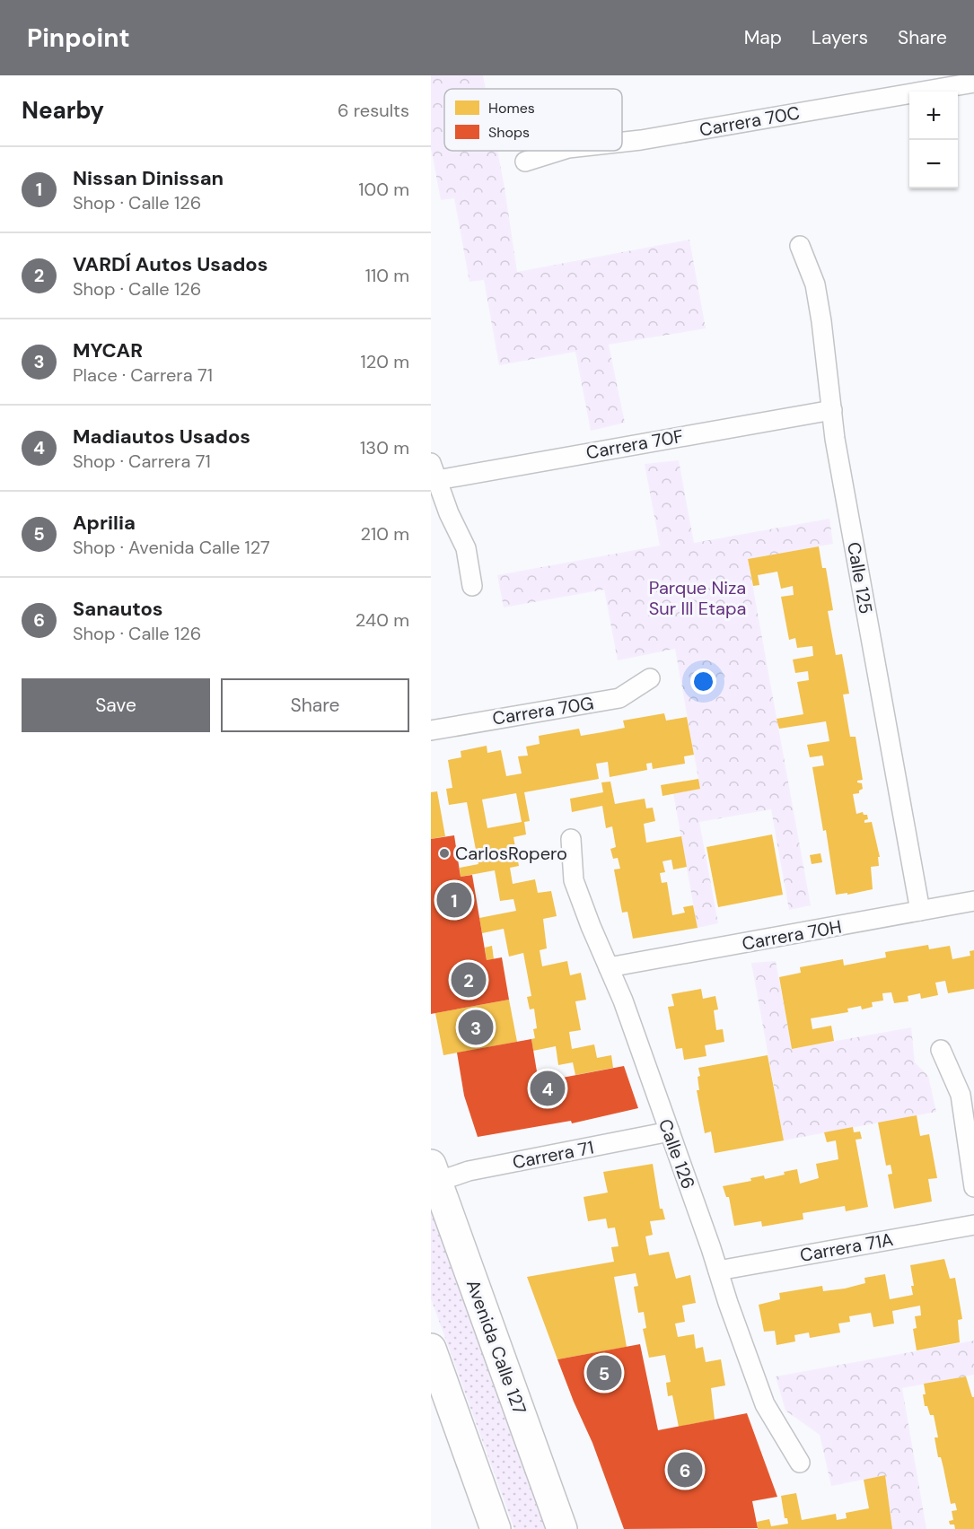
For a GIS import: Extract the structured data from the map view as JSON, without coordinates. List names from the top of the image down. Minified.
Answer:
{"streets":{"main road":["Avenida Calle 127"],"street":["Carrera 70C","Carrera 70F","Calle 125","Carrera 70G","Carrera 70H","Calle 126","Carrera 71","Carrera 71A"]},"crossings":[["Carrera 70F","Calle 125"],["Calle 125","Carrera 70H"],["Carrera 70H","Calle 126"],["Calle 126","Carrera 71"],["Calle 126","Carrera 71A"],["Carrera 71","Avenida Calle 127"]],"parks":["Parque Niza Sur III Etapa"],"places":["CarlosRopero"],"legend":["Homes","Shops"],"page":{"header":"Pinpoint","nav":["Map","Layers","Share"],"heading":["Nearby","6 results"],"map_buttons":["+","−"],"list":[{"mark":"1","name":"Nissan Dinissan","note":"Shop · Calle 126","value":"100 m"},{"mark":"2","name":"VARDÍ Autos Usados","note":"Shop · Calle 126","value":"110 m"},{"mark":"3","name":"MYCAR","note":"Place · Carrera 71","value":"120 m"},{"mark":"4","name":"Madiautos Usados","note":"Shop · Carrera 71","value":"130 m"},{"mark":"5","name":"Aprilia","note":"Shop · Avenida Calle 127","value":"210 m"},{"mark":"6","name":"Sanautos","note":"Shop · Calle 126","value":"240 m"}],"buttons":["Save","Share"],"pins":["1","2","3","4","5","6"]}}
